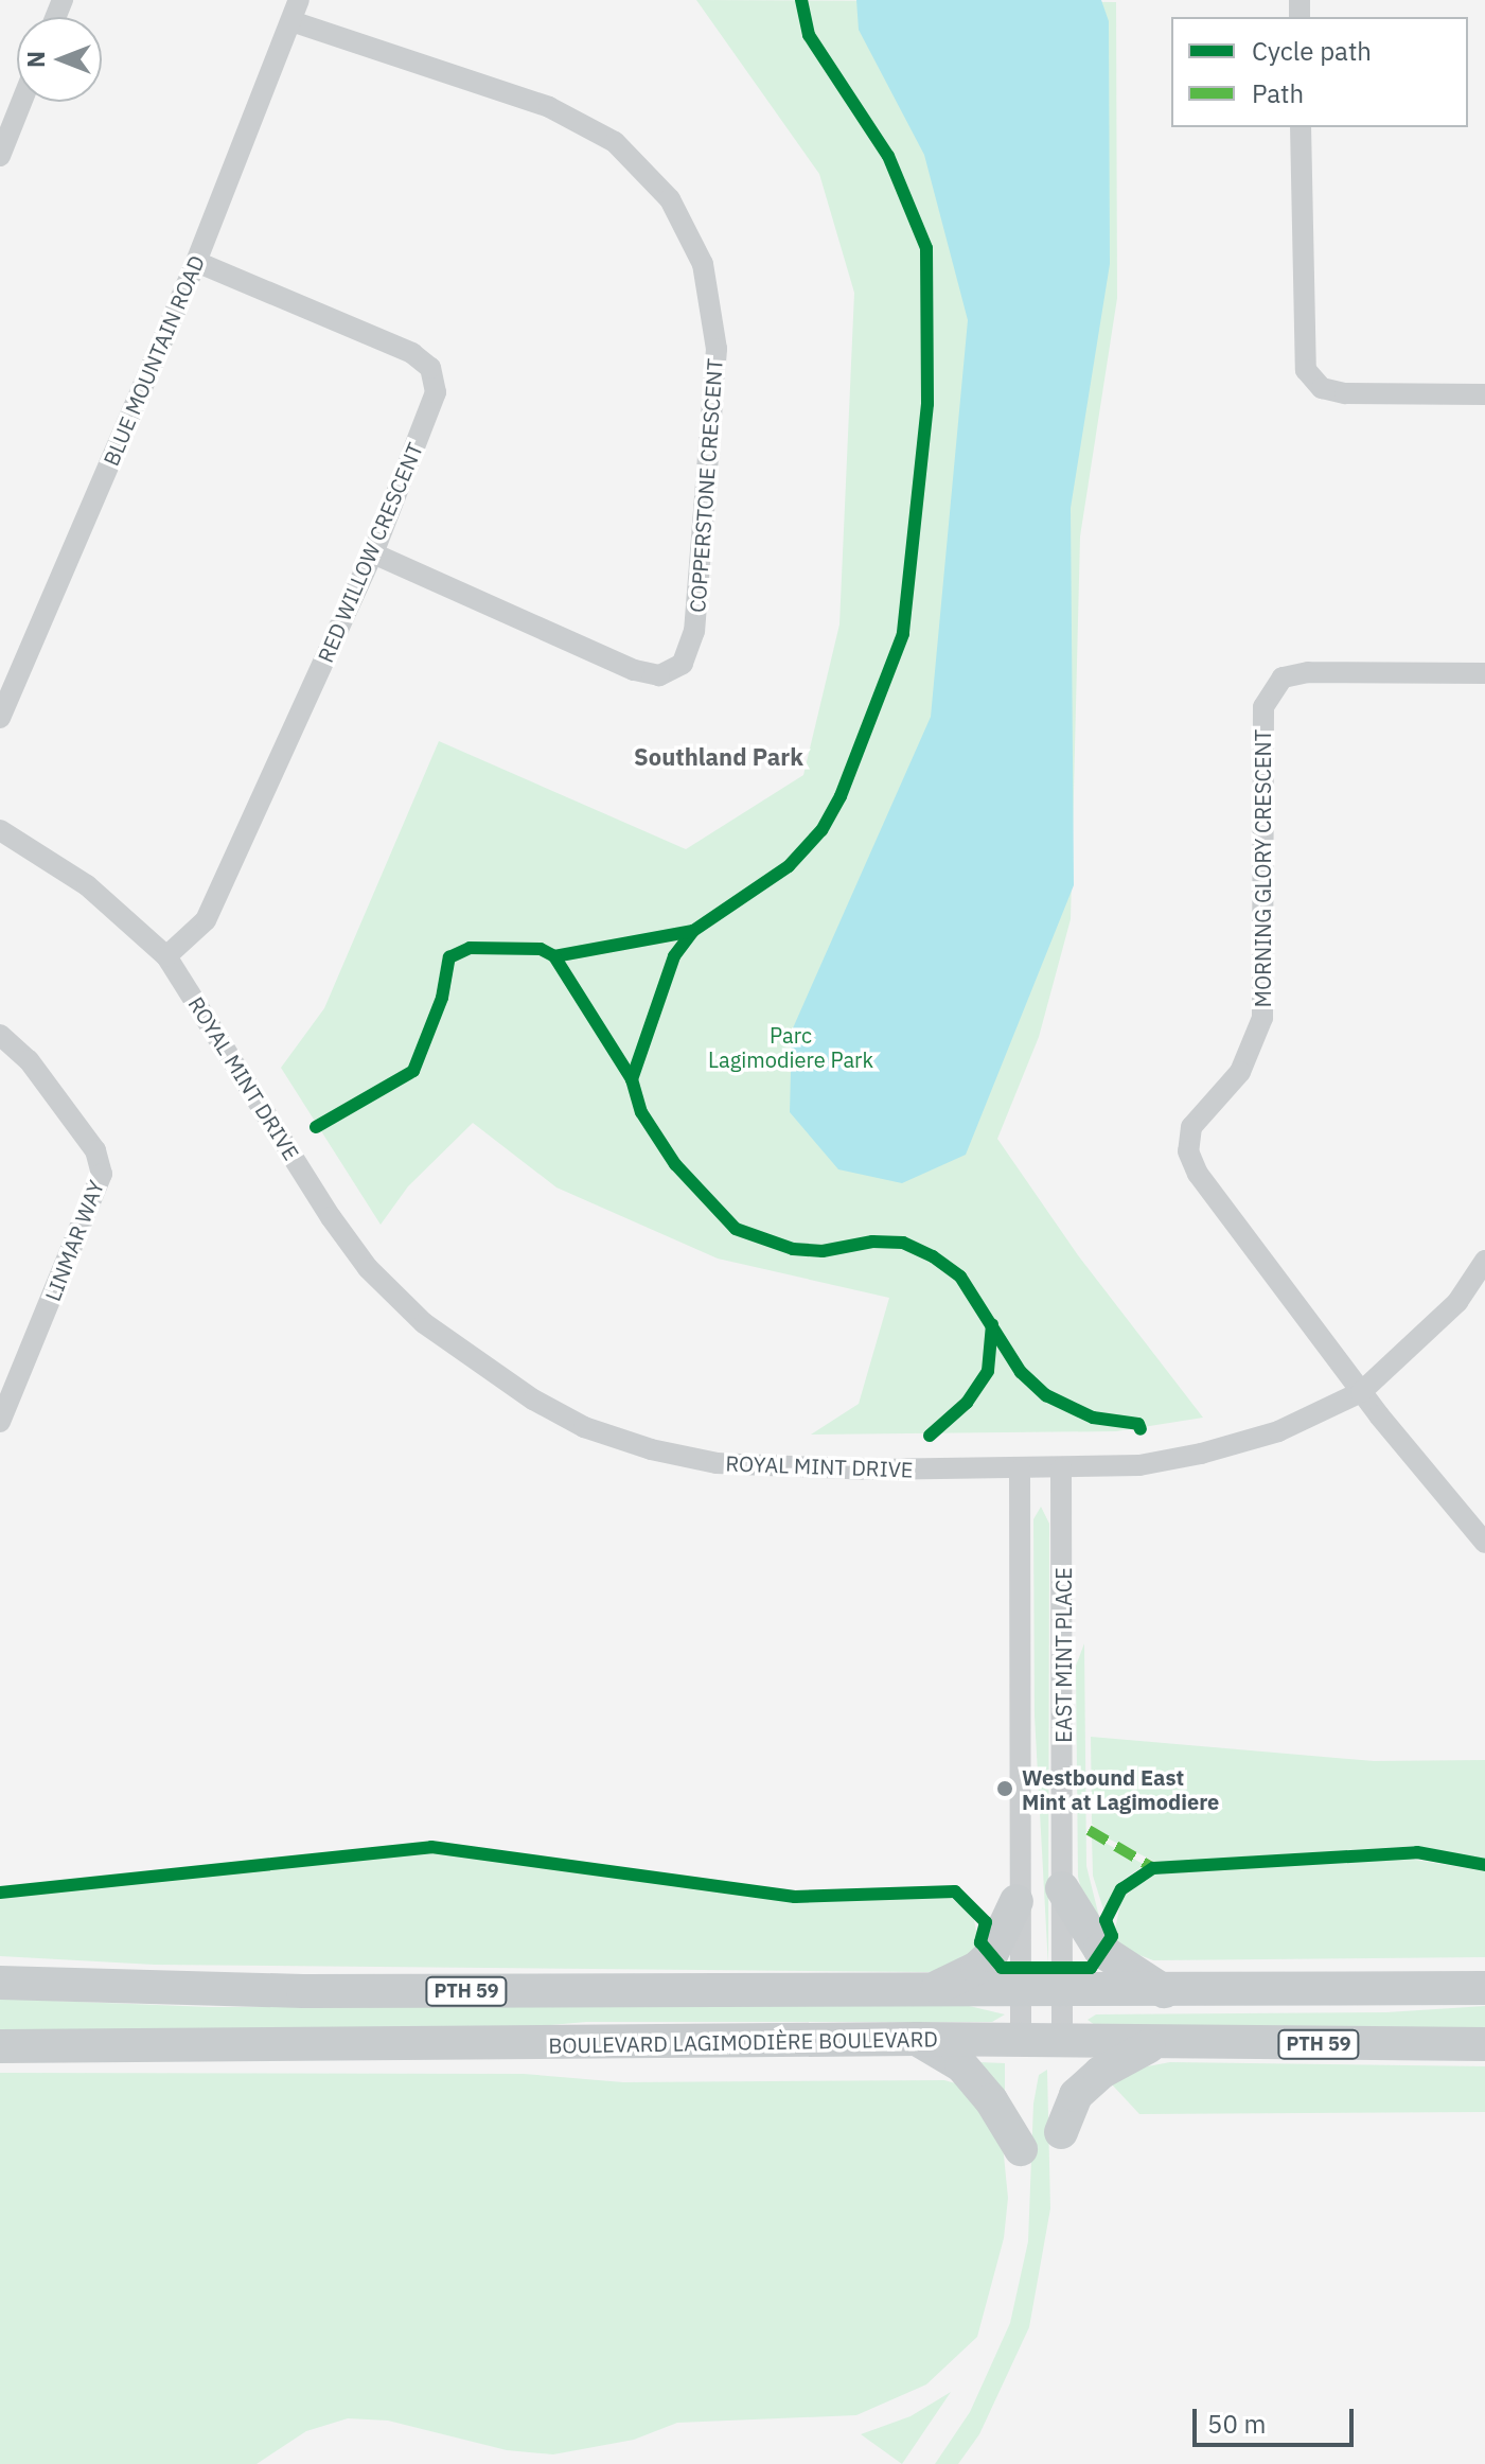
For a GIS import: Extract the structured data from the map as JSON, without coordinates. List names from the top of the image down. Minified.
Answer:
{"streets":{"main road":["PTH 59","BOULEVARD LAGIMODIÈRE BOULEVARD"],"street":["BLUE MOUNTAIN ROAD","COPPERSTONE CRESCENT","RED WILLOW CRESCENT","MORNING GLORY CRESCENT","ROYAL MINT DRIVE","LINMAR WAY","EAST MINT PLACE"]},"crossings":[["BLUE MOUNTAIN ROAD","COPPERSTONE CRESCENT"],["BLUE MOUNTAIN ROAD","RED WILLOW CRESCENT"],["COPPERSTONE CRESCENT","RED WILLOW CRESCENT"],["RED WILLOW CRESCENT","ROYAL MINT DRIVE"],["MORNING GLORY CRESCENT","ROYAL MINT DRIVE"],["ROYAL MINT DRIVE","EAST MINT PLACE"],["EAST MINT PLACE","PTH 59"],["EAST MINT PLACE","BOULEVARD LAGIMODIÈRE BOULEVARD"]],"districts":["Southland Park"],"parks":["Parc Lagimodiere Park"],"places":["Westbound East Mint at Lagimodiere"],"legend":["Cycle path","Path"],"scale_bar":"50 m","north":"left"}
